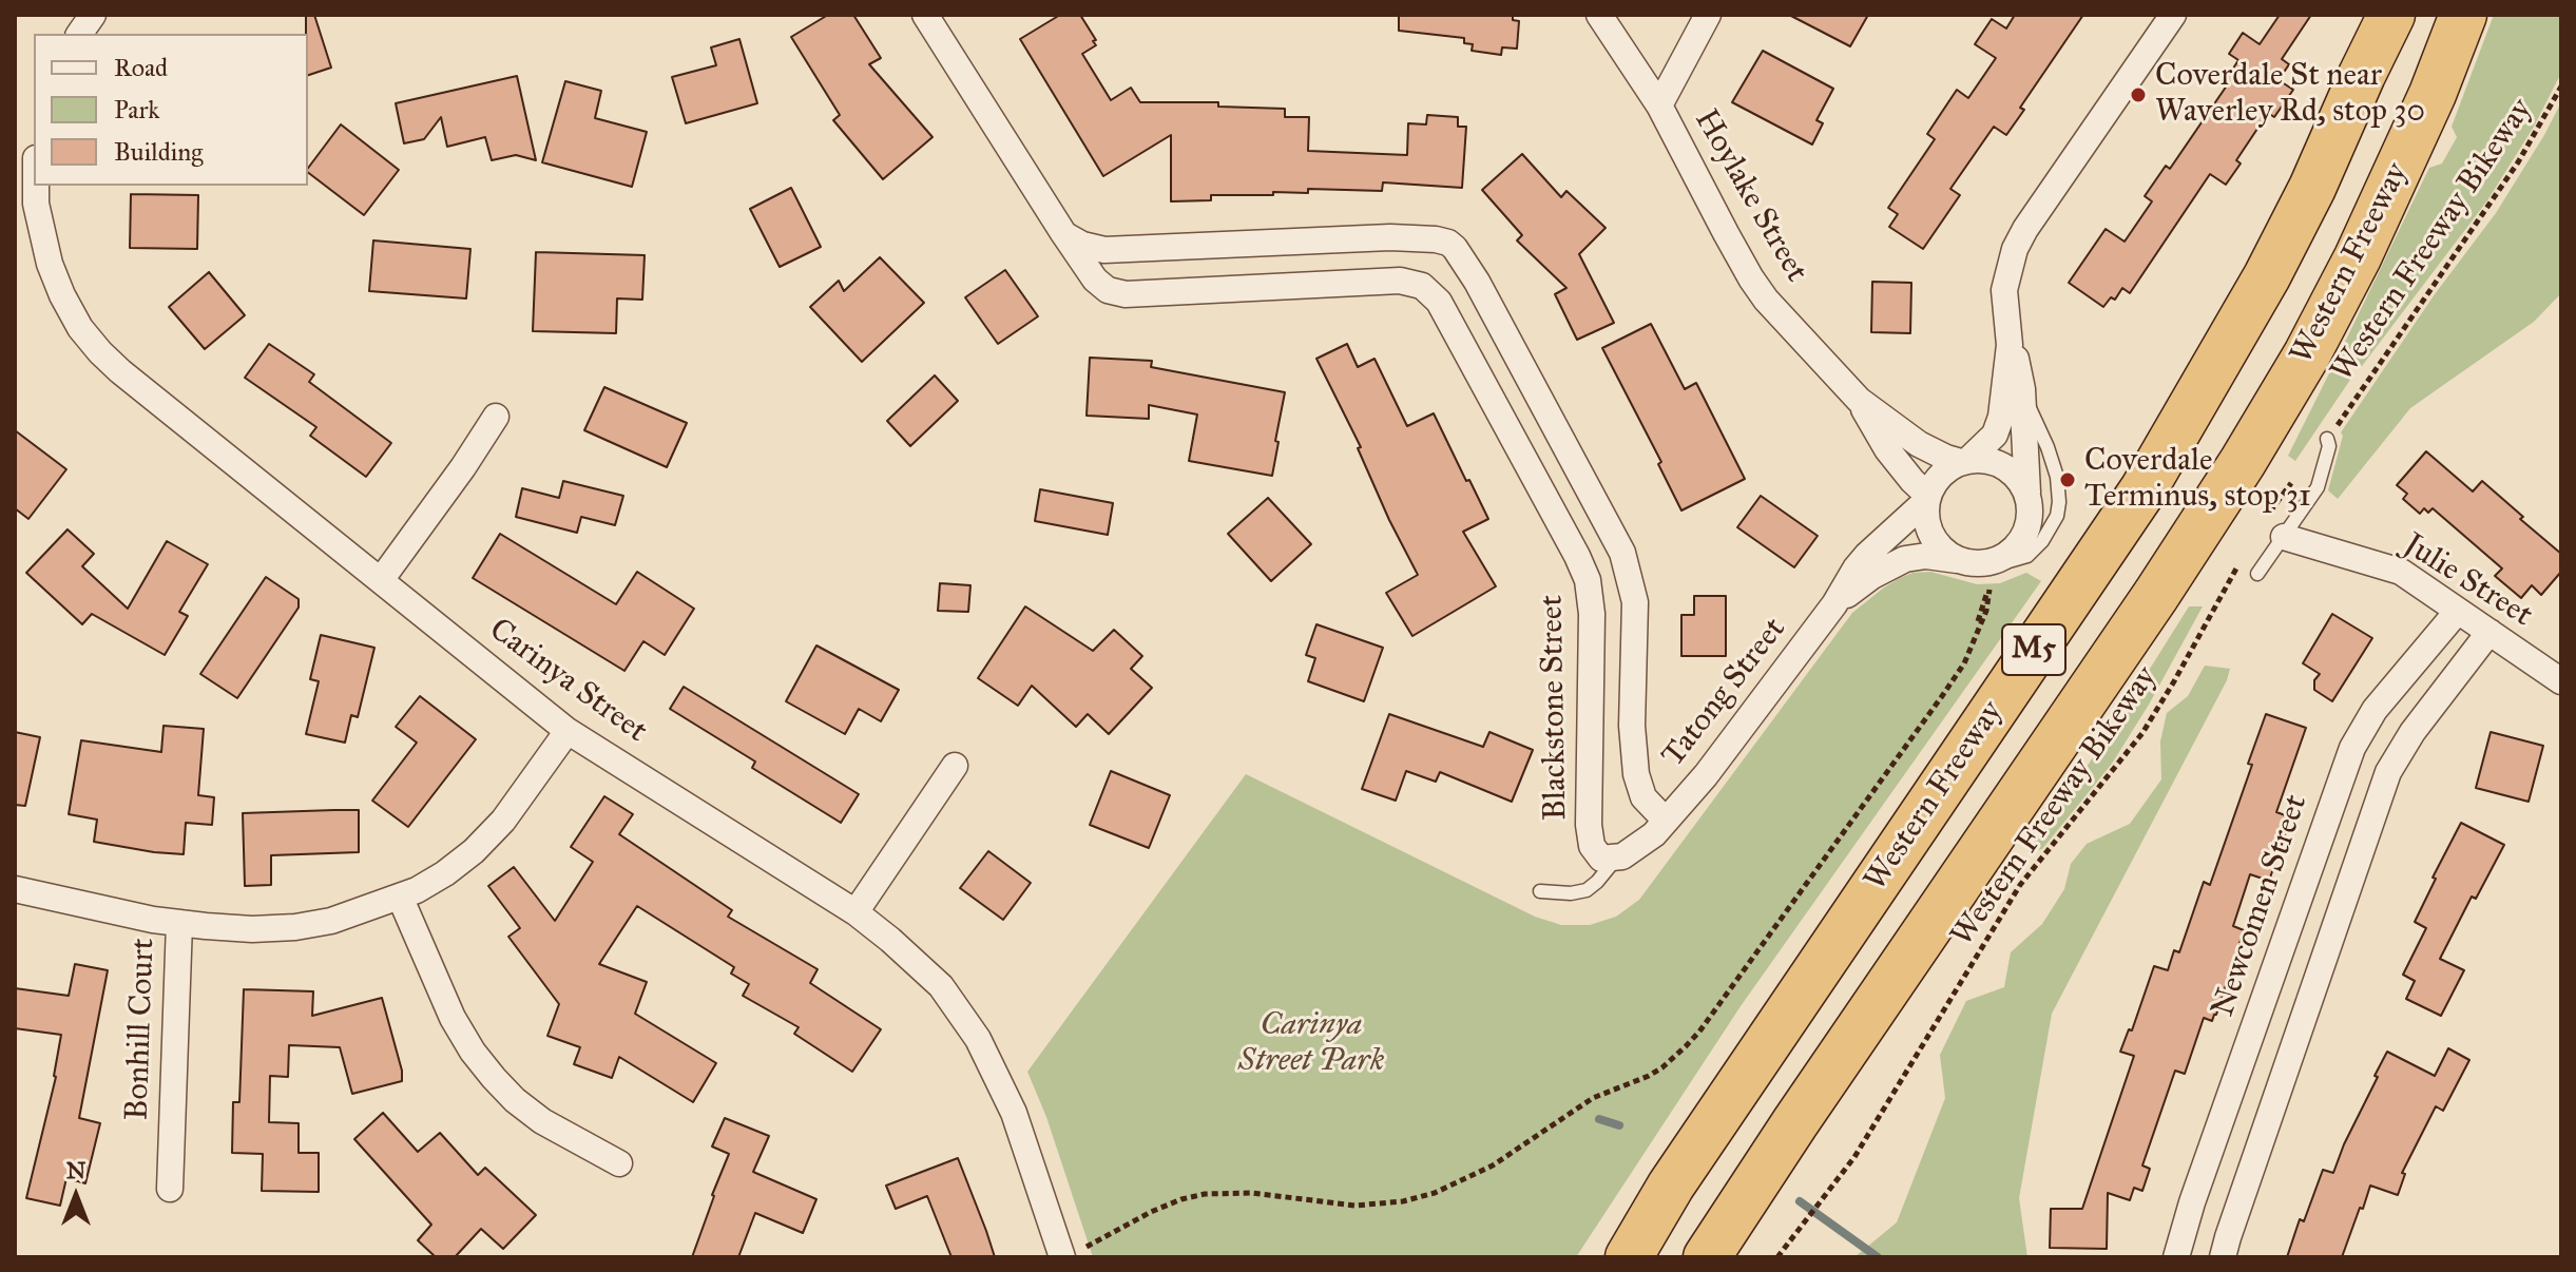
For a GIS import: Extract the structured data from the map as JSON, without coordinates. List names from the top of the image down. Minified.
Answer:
{"streets":{"highway":["Western Freeway","M5"],"street":["Hoylake Street","Julie Street","Carinya Street","Tatong Street","Blackstone Street","Newcomen Street","Bonhill Court"],"path":["Western Freeway Bikeway"]},"crossings":[["Hoylake Street","Tatong Street"],["Western Freeway Bikeway","Julie Street"],["Julie Street","Newcomen Street"]],"parks":["Carinya Street Park"],"places":["Coverdale St near Waverley Rd, stop 30","Coverdale Terminus, stop 31"],"legend":["Road","Park","Building"],"north":"top"}
